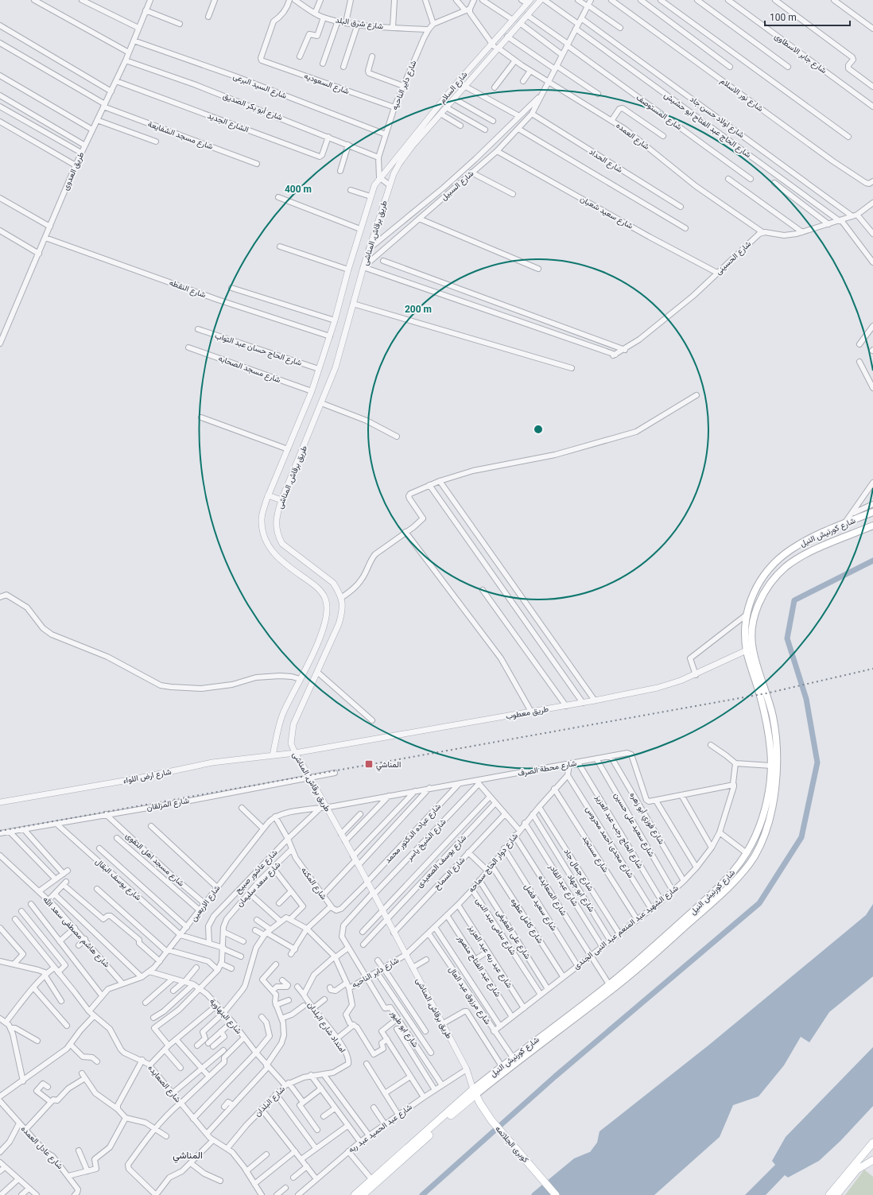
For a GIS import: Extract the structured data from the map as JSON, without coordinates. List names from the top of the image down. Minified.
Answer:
{"streets":{"main road":["شارع كورنيش النيل","كوبرى الجلاتمه"],"street":["شارع شرق البلد","شارع جابر الاسطاوى","شارع السعوديه","شارع داير الناحيه","شارع السيد البرعى","شارع السلام","شارع نور الاسلام","شارع أبو بكر الصديق","شارع المستوصف","شارع اولاد حسن جاد","الشارع الجديد","شارع الحاج عبد الفتاح ابو حشيش","شارع مسجد الشفايعة","شارع العمده","شارع الحداد","طريق العدوى","شارع السبيل","شارع سعيد شعبان","طريق برقاش, المناشى","شارع الحسينى","شارع النقطه","شارع الحاج حسان عبد التواب","شارع مسجد الصحابه","طريق معطوب","شارع محطة الصرف","شارع ارض اللواء","شارع المزلقان","شارع فوزي أبو زهره","شارع سعيد على حسين","شارع الحاج رجب عبد العزيز","شارع عياده الدكتور محمد","شارع الشيخ ياسر","شارع مجدى احمد محروس","شارع مستجد","شارع مسجد اهل التقوى","شارع يوسف الصعيدى","شارع دوار الحاج سماحه","شارع جمال جاد","شارع عاشور صبيح","شارع السماح","شارع يوسف البقال","شارع المكنه","شارع سعد سليمان","شارع عبد القادر","شارع ابو جهاد","شارع الصعايده","شارع الاربعين","شارع سعيد فضل","شارع كامل عطوه","شارع سامى عبد النبى","شارع الشهيد عبد المنعم عبد النبى الجندى","شارع هاشم مصطفى سعد الله","شارع على العفيفى","شارع عبد ربه عبد العزيز","شارع عبد الفتاح منصور","شارع مرزوق عبد العال","شارع البنهاوية","امتداد شارع البلدان","شارع ابو طيور","شارع البلدان","شارع عبد الحميد عبد ربه","شارع عادل العمده"]},"crossings":[["شارع شرق البلد","شارع داير الناحيه"],["شارع السعوديه","شارع داير الناحيه"],["شارع داير الناحيه","شارع السيد البرعى"],["شارع داير الناحيه","شارع السلام"],["شارع داير الناحيه","شارع أبو بكر الصديق"],["شارع داير الناحيه","شارع العمده"],["شارع داير الناحيه","طريق برقاش, المناشى"],["شارع داير الناحيه","شارع الشيخ ياسر"],["شارع داير الناحيه","شارع دوار الحاج سماحه"],["شارع داير الناحيه","امتداد شارع البلدان"],["شارع داير الناحيه","شارع ابو طيور"],["شارع السيد البرعى","طريق العدوى"],["شارع السلام","شارع العمده"],["شارع السلام","طريق برقاش, المناشى"],["شارع أبو بكر الصديق","الشارع الجديد"],["شارع أبو بكر الصديق","طريق العدوى"],["شارع المستوصف","شارع السبيل"],["شارع المستوصف","طريق برقاش, المناشى"],["شارع اولاد حسن جاد","شارع السبيل"],["الشارع الجديد","طريق العدوى"],["شارع الحاج عبد الفتاح ابو حشيش","شارع السبيل"],["شارع مسجد الشفايعة","طريق العدوى"],["شارع العمده","شارع السبيل"],["شارع العمده","طريق برقاش, المناشى"],["شارع العمده","شارع الحسينى"],["شارع الحداد","شارع السبيل"],["طريق العدوى","شارع النقطه"],["شارع السبيل","شارع سعيد شعبان"],["شارع السبيل","طريق برقاش, المناشى"],["شارع السبيل","شارع الحسينى"],["شارع سعيد شعبان","شارع الحسينى"],["طريق برقاش, المناشى","شارع الحسينى"],["طريق برقاش, المناشى","شارع النقطه"],["طريق برقاش, المناشى","شارع الحاج حسان عبد التواب"],["طريق برقاش, المناشى","شارع مسجد الصحابه"],["طريق برقاش, المناشى","شارع كورنيش النيل"],["طريق برقاش, المناشى","طريق معطوب"],["طريق برقاش, المناشى","شارع محطة الصرف"],["طريق برقاش, المناشى","شارع ارض اللواء"],["طريق برقاش, المناشى","شارع المزلقان"],["طريق برقاش, المناشى","شارع عياده الدكتور محمد"],["طريق برقاش, المناشى","شارع الشيخ ياسر"],["طريق برقاش, المناشى","شارع يوسف الصعيدى"],["طريق برقاش, المناشى","شارع دوار الحاج سماحه"],["طريق برقاش, المناشى","شارع عاشور صبيح"],["طريق برقاش, المناشى","شارع السماح"],["طريق برقاش, المناشى","شارع المكنه"],["طريق برقاش, المناشى","شارع عبد الحميد عبد ربه"],["طريق برقاش, المناشى","كوبرى الجلاتمه"],["شارع كورنيش النيل","طريق معطوب"],["شارع كورنيش النيل","شارع الصعايده"],["شارع كورنيش النيل","شارع مرزوق عبد العال"],["شارع كورنيش النيل","كوبرى الجلاتمه"],["طريق معطوب","شارع ارض اللواء"],["شارع محطة الصرف","شارع فوزي أبو زهره"],["شارع محطة الصرف","شارع سعيد على حسين"],["شارع محطة الصرف","شارع الحاج رجب عبد العزيز"],["شارع محطة الصرف","شارع عياده الدكتور محمد"],["شارع محطة الصرف","شارع الشيخ ياسر"],["شارع محطة الصرف","شارع عاشور صبيح"],["شارع المزلقان","شارع مسجد اهل التقوى"],["شارع المزلقان","شارع يوسف البقال"],["شارع فوزي أبو زهره","شارع الشهيد عبد المنعم عبد النبى الجندى"],["شارع سعيد على حسين","شارع الشهيد عبد المنعم عبد النبى الجندى"],["شارع الحاج رجب عبد العزيز","شارع الشهيد عبد المنعم عبد النبى الجندى"],["شارع عياده الدكتور محمد","شارع المكنه"],["شارع الشيخ ياسر","امتداد شارع البلدان"],["شارع الشيخ ياسر","شارع ابو طيور"],["شارع مجدى احمد محروس","شارع دوار الحاج سماحه"],["شارع مجدى احمد محروس","شارع الشهيد عبد المنعم عبد النبى الجندى"],["شارع مستجد","شارع دوار الحاج سماحه"],["شارع مستجد","شارع الشهيد عبد المنعم عبد النبى الجندى"],["شارع مسجد اهل التقوى","شارع الاربعين"],["شارع دوار الحاج سماحه","شارع جمال جاد"],["شارع دوار الحاج سماحه","شارع عبد القادر"],["شارع دوار الحاج سماحه","شارع ابو جهاد"],["شارع دوار الحاج سماحه","شارع الصعايده"],["شارع دوار الحاج سماحه","شارع سعيد فضل"],["شارع دوار الحاج سماحه","شارع كامل عطوه"],["شارع دوار الحاج سماحه","شارع سامى عبد النبى"],["شارع دوار الحاج سماحه","شارع على العفيفى"],["شارع دوار الحاج سماحه","شارع عبد ربه عبد العزيز"],["شارع دوار الحاج سماحه","شارع عبد الفتاح منصور"],["شارع دوار الحاج سماحه","شارع مرزوق عبد العال"],["شارع جمال جاد","شارع الشهيد عبد المنعم عبد النبى الجندى"],["شارع عاشور صبيح","شارع المكنه"],["شارع يوسف البقال","شارع الاربعين"],["شارع المكنه","شارع سعد سليمان"],["شارع المكنه","شارع الاربعين"],["شارع سعد سليمان","شارع البنهاوية"],["شارع عبد القادر","شارع الشهيد عبد المنعم عبد النبى الجندى"],["شارع ابو جهاد","شارع الشهيد عبد المنعم عبد النبى الجندى"],["شارع الصعايده","شارع الاربعين"],["شارع الصعايده","شارع الشهيد عبد المنعم عبد النبى الجندى"],["شارع الصعايده","شارع البلدان"],["شارع الاربعين","شارع هاشم مصطفى سعد الله"],["شارع الاربعين","شارع البنهاوية"],["شارع سعيد فضل","شارع الشهيد عبد المنعم عبد النبى الجندى"],["شارع كامل عطوه","شارع الشهيد عبد المنعم عبد النبى الجندى"],["شارع سامى عبد النبى","شارع الشهيد عبد المنعم عبد النبى الجندى"],["شارع الشهيد عبد المنعم عبد النبى الجندى","شارع على العفيفى"],["شارع الشهيد عبد المنعم عبد النبى الجندى","شارع عبد ربه عبد العزيز"],["شارع الشهيد عبد المنعم عبد النبى الجندى","شارع عبد الفتاح منصور"],["شارع الشهيد عبد المنعم عبد النبى الجندى","شارع مرزوق عبد العال"],["شارع البنهاوية","شارع البلدان"],["امتداد شارع البلدان","شارع البلدان"],["شارع ابو طيور","شارع عبد الحميد عبد ربه"]],"districts":["المناشي"],"places":{"transit":["المناشي"]},"scale_bar":"100 m","rings":["400 m","200 m"]}
